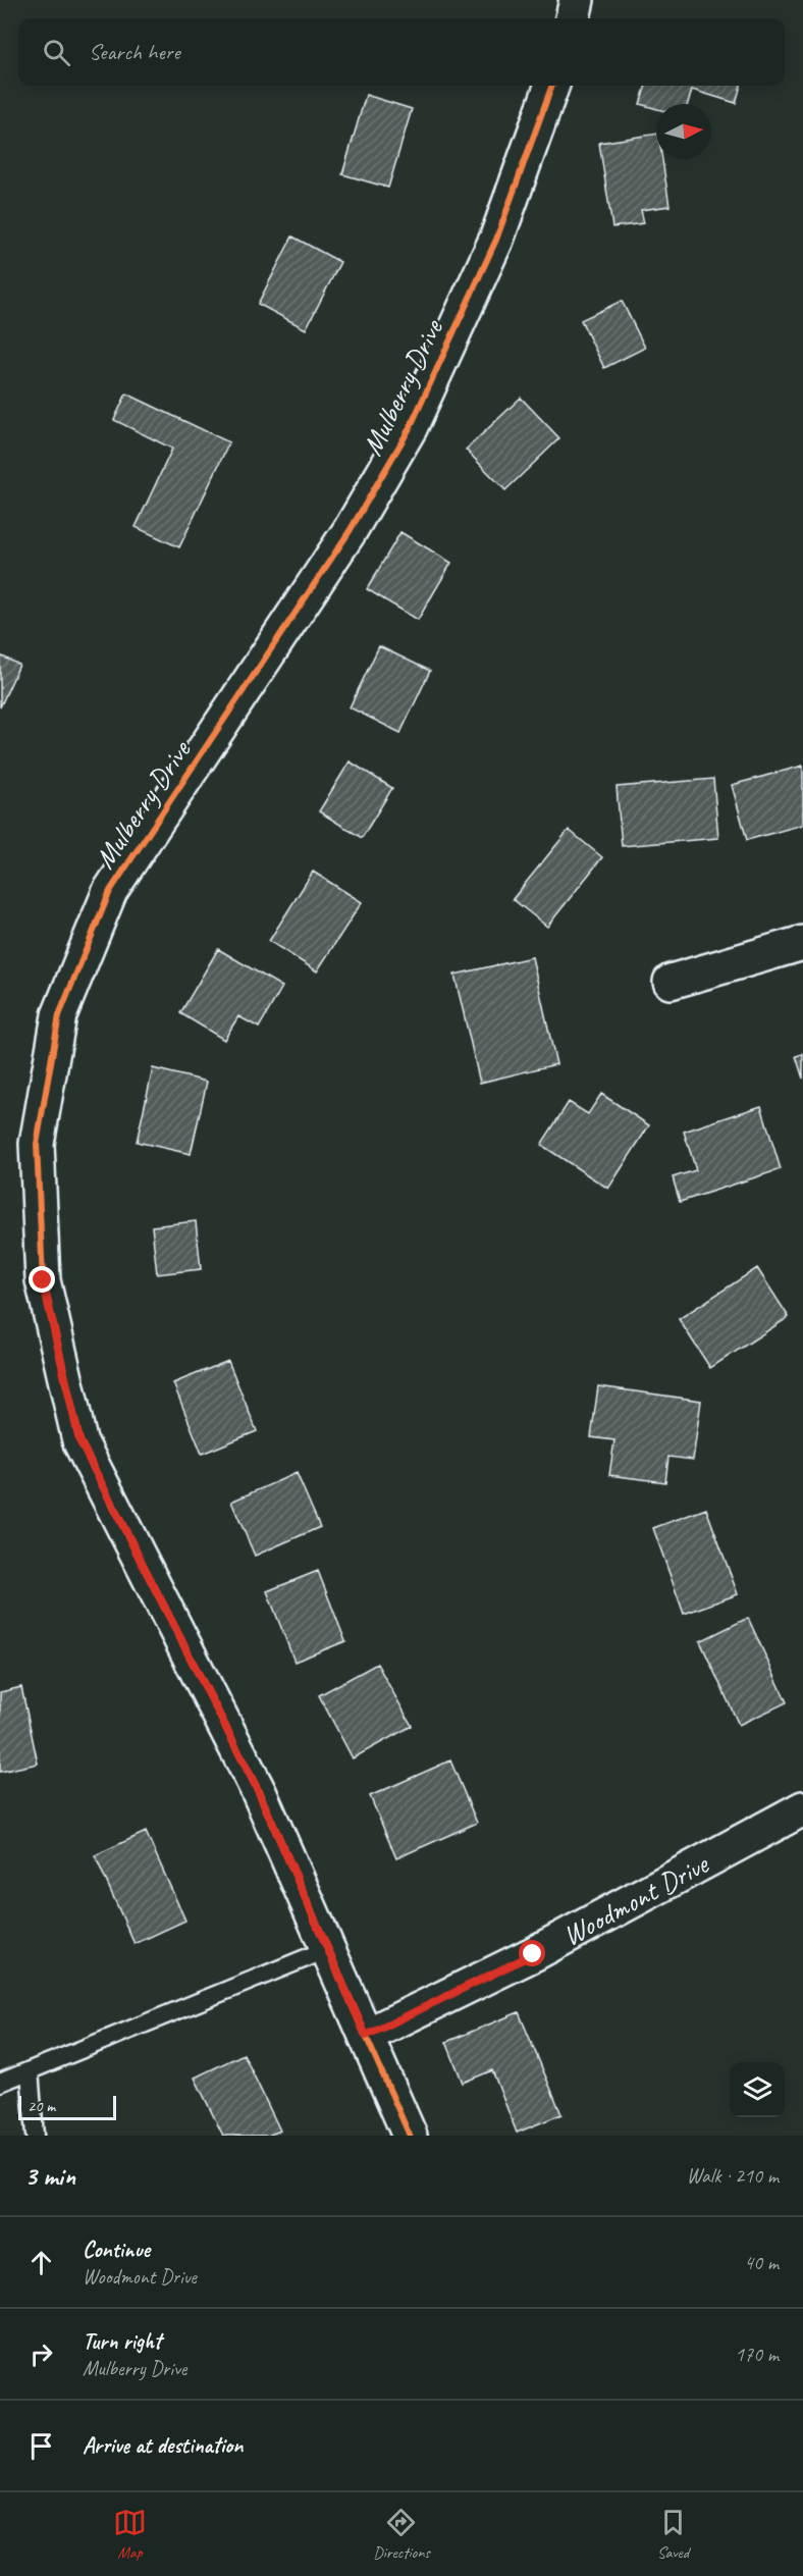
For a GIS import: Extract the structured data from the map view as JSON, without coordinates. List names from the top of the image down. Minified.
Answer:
{"streets":{"street":["Mulberry Drive","Woodmont Drive"]},"crossings":[["Mulberry Drive","Woodmont Drive"]],"scale_bar":"20 m","north":"right","page":{"search":"Search here","scale":"20 m","heading":["3 min","Walk · 210 m"],"list":[["Continue","Woodmont Drive","40 m"],["Turn right","Mulberry Drive","170 m"],"Arrive at destination"],"nav":["Map","Directions","Saved"]}}
